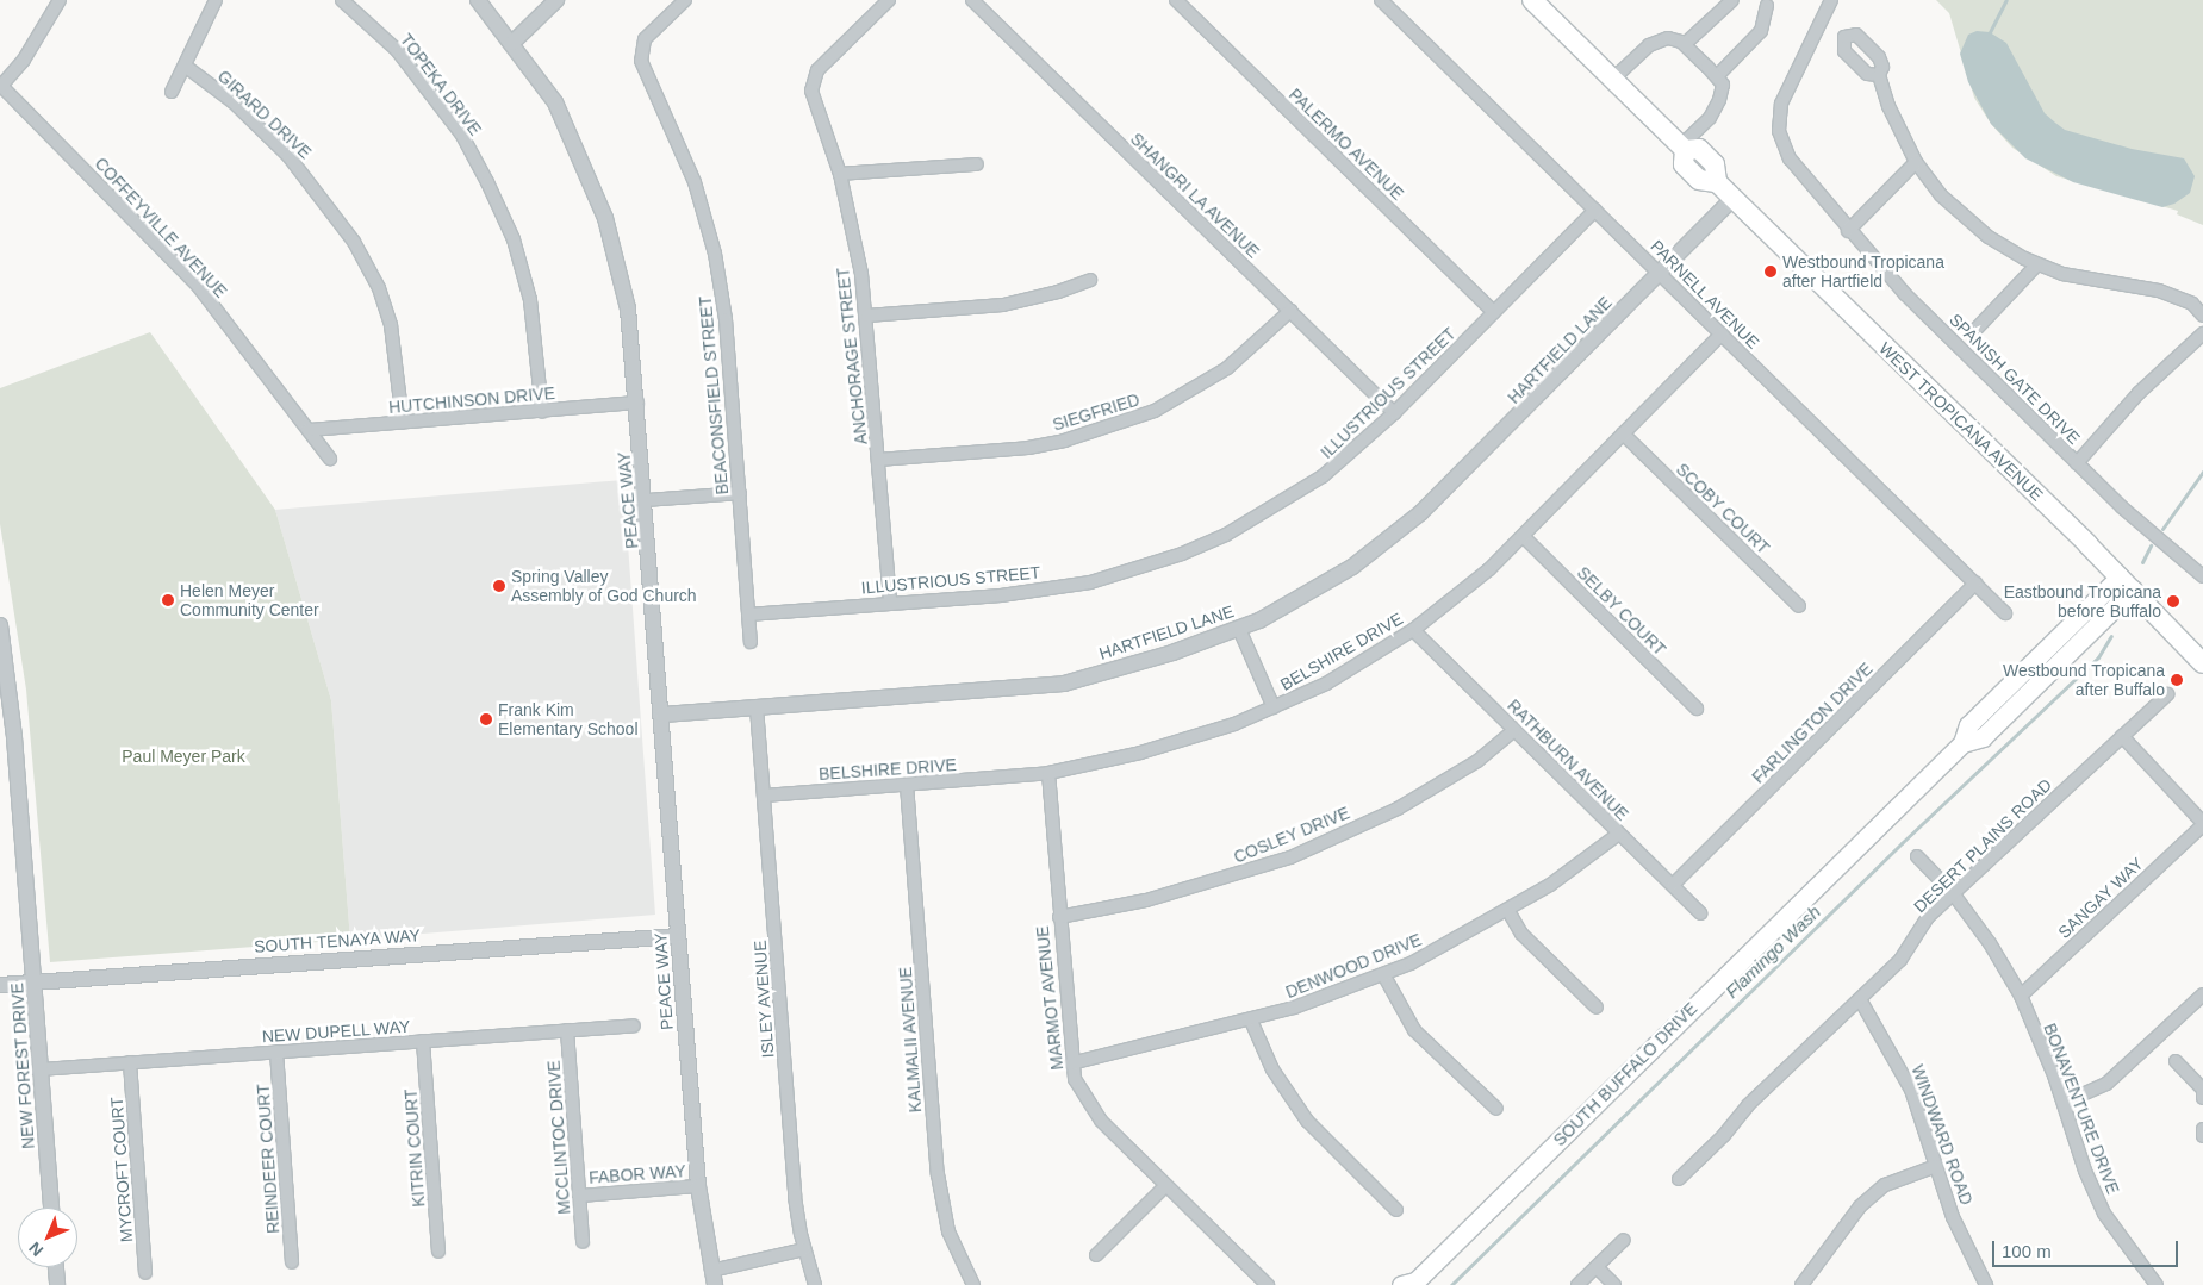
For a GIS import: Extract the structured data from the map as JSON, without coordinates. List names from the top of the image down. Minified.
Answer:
{"streets":{"main road":["WEST TROPICANA AVENUE","SOUTH BUFFALO DRIVE"],"street":["TOPEKA DRIVE","GIRARD DRIVE","PALERMO AVENUE","SHANGRI LA AVENUE","COFFEYVILLE AVENUE","PARNELL AVENUE","HARTFIELD LANE","ANCHORAGE STREET","SPANISH GATE DRIVE","ILLUSTRIOUS STREET","BEACONSFIELD STREET","HUTCHINSON DRIVE","SIEGFRIED","PEACE WAY","SCOBY COURT","SELBY COURT","BELSHIRE DRIVE","FARLINGTON DRIVE","RATHBURN AVENUE","COSLEY DRIVE","DESERT PLAINS ROAD","SANGAY WAY","SOUTH TENAYA WAY","DENWOOD DRIVE","MARMOT AVENUE","ISLEY AVENUE","NEW DUPELL WAY","KALMALII AVENUE","NEW FOREST DRIVE","BONAVENTURE DRIVE","WINDWARD ROAD","MCCLINTOC DRIVE","KITRIN COURT","REINDEER COURT","MYCROFT COURT","FABOR WAY"]},"crossings":[["TOPEKA DRIVE","HUTCHINSON DRIVE"],["GIRARD DRIVE","HUTCHINSON DRIVE"],["PALERMO AVENUE","ILLUSTRIOUS STREET"],["SHANGRI LA AVENUE","ILLUSTRIOUS STREET"],["SHANGRI LA AVENUE","SIEGFRIED"],["COFFEYVILLE AVENUE","HUTCHINSON DRIVE"],["PARNELL AVENUE","HARTFIELD LANE"],["PARNELL AVENUE","ILLUSTRIOUS STREET"],["PARNELL AVENUE","BELSHIRE DRIVE"],["PARNELL AVENUE","FARLINGTON DRIVE"],["HARTFIELD LANE","WEST TROPICANA AVENUE"],["HARTFIELD LANE","PEACE WAY"],["HARTFIELD LANE","ISLEY AVENUE"],["ANCHORAGE STREET","ILLUSTRIOUS STREET"],["ANCHORAGE STREET","SIEGFRIED"],["ILLUSTRIOUS STREET","BEACONSFIELD STREET"],["HUTCHINSON DRIVE","PEACE WAY"],["WEST TROPICANA AVENUE","SOUTH BUFFALO DRIVE"],["PEACE WAY","SOUTH TENAYA WAY"],["PEACE WAY","FABOR WAY"],["SCOBY COURT","BELSHIRE DRIVE"],["SELBY COURT","BELSHIRE DRIVE"],["BELSHIRE DRIVE","RATHBURN AVENUE"],["BELSHIRE DRIVE","MARMOT AVENUE"],["BELSHIRE DRIVE","ISLEY AVENUE"],["BELSHIRE DRIVE","KALMALII AVENUE"],["FARLINGTON DRIVE","RATHBURN AVENUE"],["RATHBURN AVENUE","COSLEY DRIVE"],["RATHBURN AVENUE","DENWOOD DRIVE"],["COSLEY DRIVE","MARMOT AVENUE"],["DESERT PLAINS ROAD","BONAVENTURE DRIVE"],["DESERT PLAINS ROAD","WINDWARD ROAD"],["SANGAY WAY","BONAVENTURE DRIVE"],["SOUTH TENAYA WAY","NEW FOREST DRIVE"],["DENWOOD DRIVE","MARMOT AVENUE"],["NEW DUPELL WAY","NEW FOREST DRIVE"],["NEW DUPELL WAY","MCCLINTOC DRIVE"],["NEW DUPELL WAY","KITRIN COURT"],["NEW DUPELL WAY","REINDEER COURT"],["NEW DUPELL WAY","MYCROFT COURT"],["MCCLINTOC DRIVE","FABOR WAY"]],"water":["Flamingo Wash"],"parks":["Paul Meyer Park"],"places":["Westbound Tropicana after Hartfield","Spring Valley Assembly of God Church","Helen Meyer Community Center","Eastbound Tropicana before Buffalo","Westbound Tropicana after Buffalo","Frank Kim Elementary School"],"scale_bar":"100 m","north":"bottom left"}
